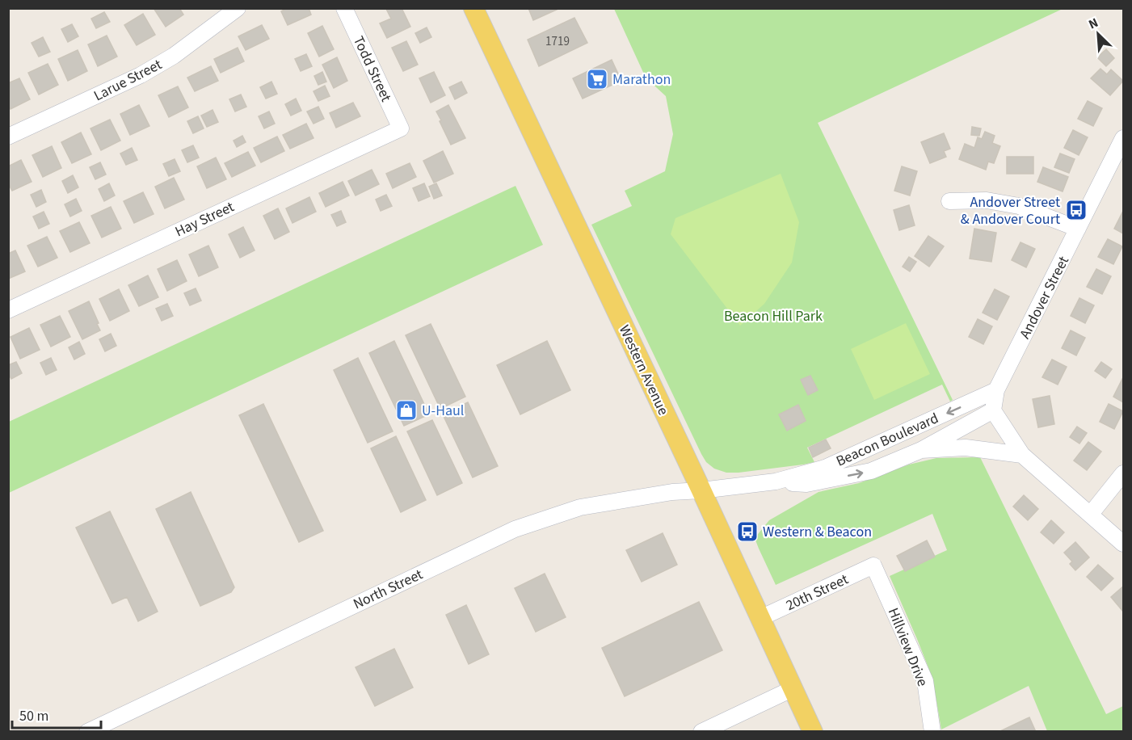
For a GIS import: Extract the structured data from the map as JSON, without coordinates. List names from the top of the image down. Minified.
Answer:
{"streets":{"main road":["Western Avenue"],"street":["Todd Street","Larue Street","Hay Street","Andover Street","Beacon Boulevard","North Street","20th Street","Hillview Drive"]},"crossings":[["Todd Street","Hay Street"],["Andover Street","Beacon Boulevard"],["Western Avenue","Beacon Boulevard"],["Western Avenue","North Street"],["Western Avenue","20th Street"],["Beacon Boulevard","North Street"],["20th Street","Hillview Drive"]],"parks":["Beacon Hill Park"],"places":{"supermarket":["Marathon"],"bus stop":["Andover Street & Andover Court","Western & Beacon"],"shop":["U-Haul"]},"house_numbers":["1719"],"scale_bar":"50 m","north":"top left"}
